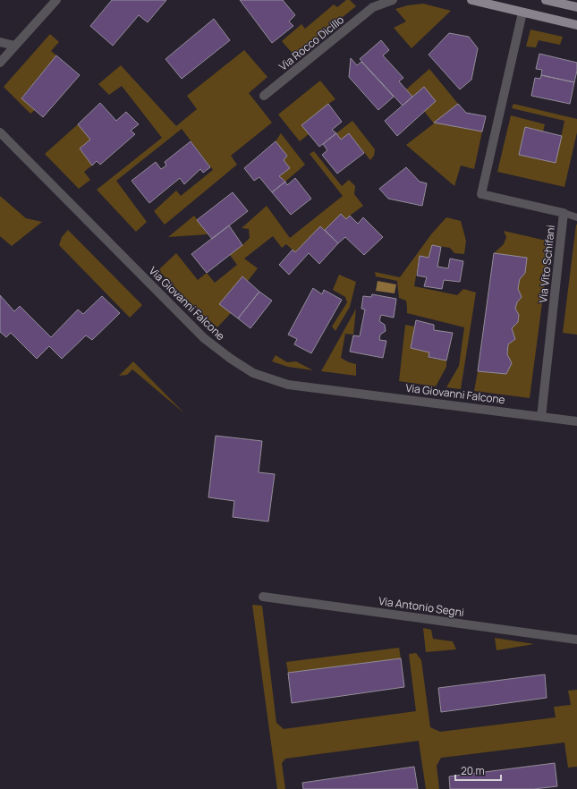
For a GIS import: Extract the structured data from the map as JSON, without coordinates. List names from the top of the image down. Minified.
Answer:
{"streets":{"street":["Via Rocco Dicillo","Via Vito Schifani","Via Giovanni Falcone","Via Antonio Segni"]},"crossings":[["Via Vito Schifani","Via Giovanni Falcone"]],"scale_bar":"20 m"}
